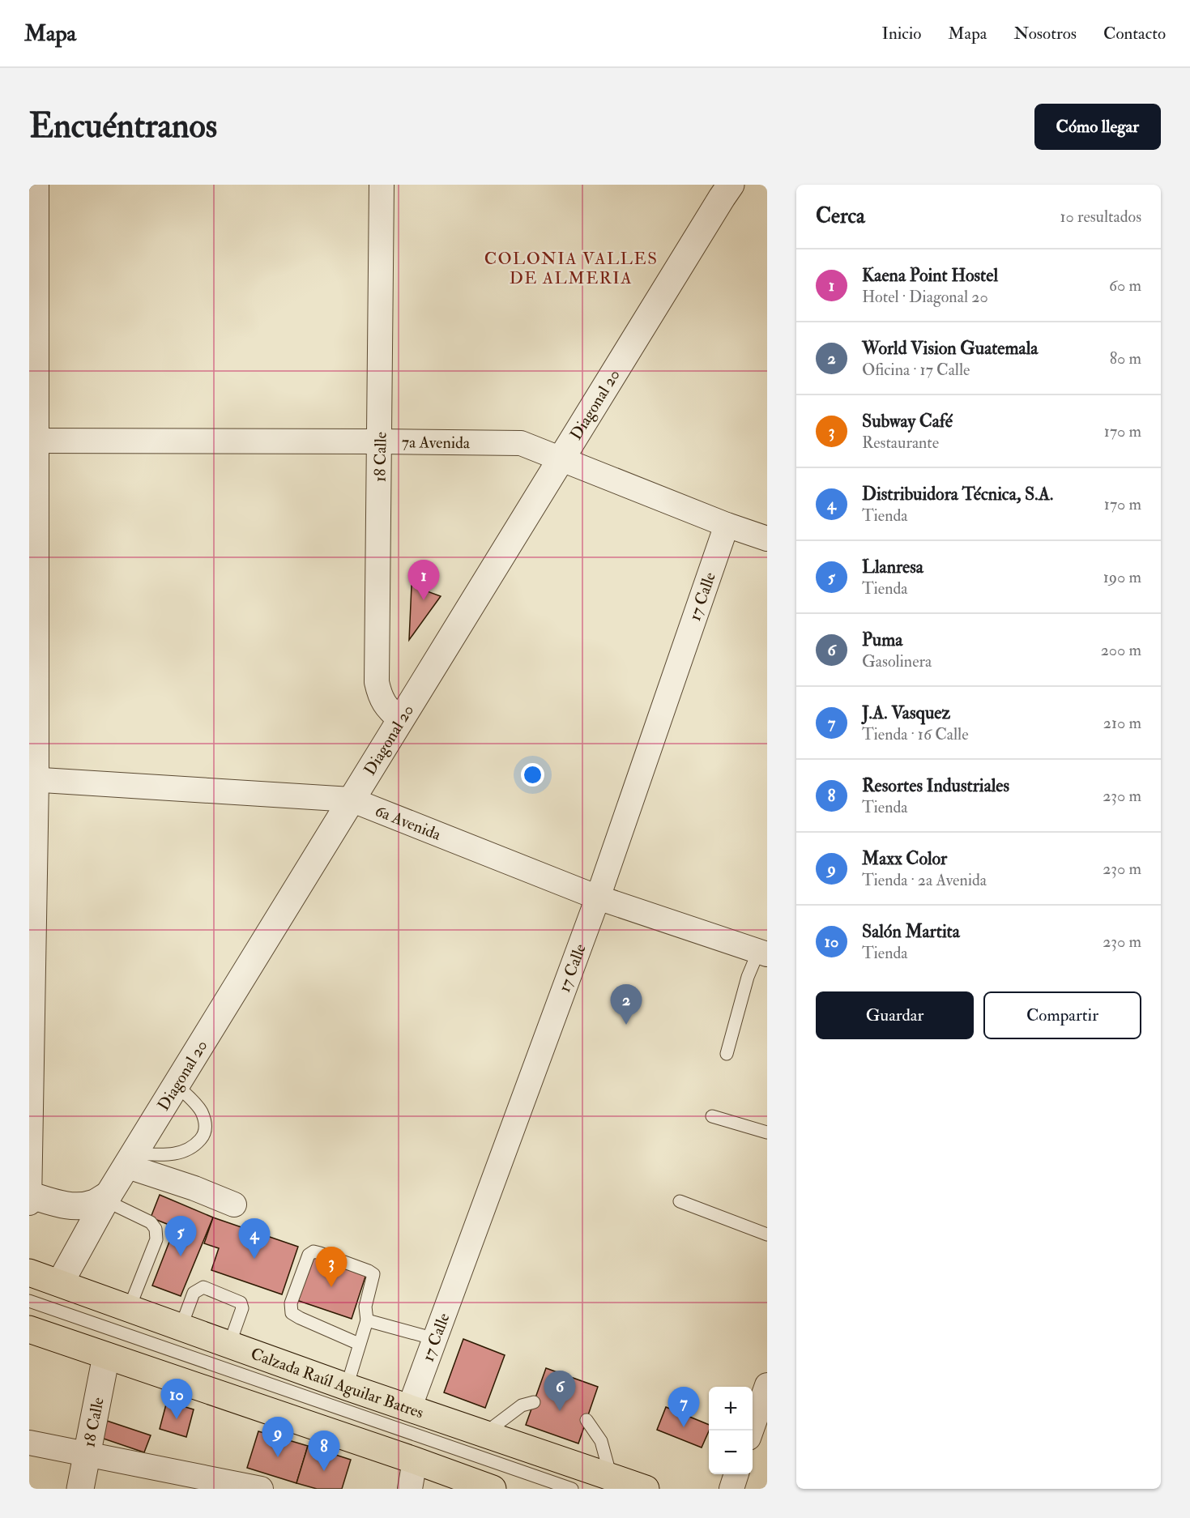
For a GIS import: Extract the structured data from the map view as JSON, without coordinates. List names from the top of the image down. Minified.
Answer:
{"streets":{"highway":["Calzada Raúl Aguilar Batres"],"street":["Diagonal 20","7a Avenida","18 Calle","17 Calle","6a Avenida"]},"crossings":[["Diagonal 20","7a Avenida"],["Diagonal 20","18 Calle"],["Diagonal 20","6a Avenida"],["Diagonal 20","Calzada Raúl Aguilar Batres"],["7a Avenida","18 Calle"],["7a Avenida","17 Calle"],["17 Calle","6a Avenida"],["17 Calle","Calzada Raúl Aguilar Batres"]],"districts":["COLONIA VALLES DE ALMERIA"],"page":{"header":"Mapa","nav":["Inicio","Mapa","Nosotros","Contacto"],"buttons":["Cómo llegar",["Guardar","Compartir"]],"title":"Encuéntranos","heading":["Cerca","10 resultados"],"list":[{"mark":"1","name":"Kaena Point Hostel","note":"Hotel · Diagonal 20","value":"60 m"},{"mark":"2","name":"World Vision Guatemala","note":"Oficina · 17 Calle","value":"80 m"},{"mark":"3","name":"Subway Café","note":"Restaurante","value":"170 m"},{"mark":"4","name":"Distribuidora Técnica, S.A.","note":"Tienda","value":"170 m"},{"mark":"5","name":"Llanresa","note":"Tienda","value":"190 m"},{"mark":"6","name":"Puma","note":"Gasolinera","value":"200 m"},{"mark":"7","name":"J.A. Vasquez","note":"Tienda · 16 Calle","value":"210 m"},{"mark":"8","name":"Resortes Industriales","note":"Tienda","value":"230 m"},{"mark":"9","name":"Maxx Color","note":"Tienda · 2a Avenida","value":"230 m"},{"mark":"10","name":"Salón Martita","note":"Tienda","value":"230 m"}],"pins":["1","2","5","4","3","6","10","7","9","8"],"map_buttons":["+","−"]}}
